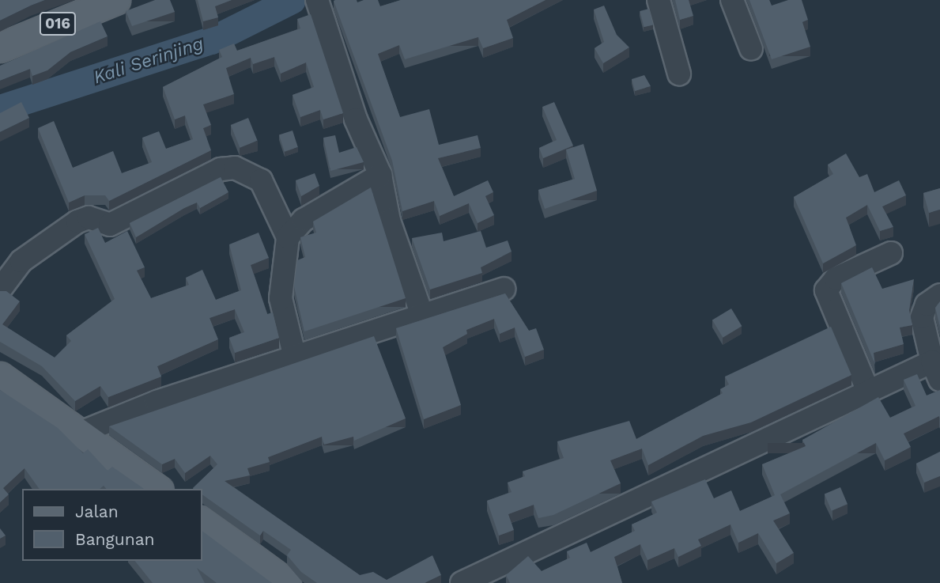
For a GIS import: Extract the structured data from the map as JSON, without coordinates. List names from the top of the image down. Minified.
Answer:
{"streets":{"main road":["016"]},"water":["Kali Serinjing"],"legend":["Jalan","Bangunan"]}
